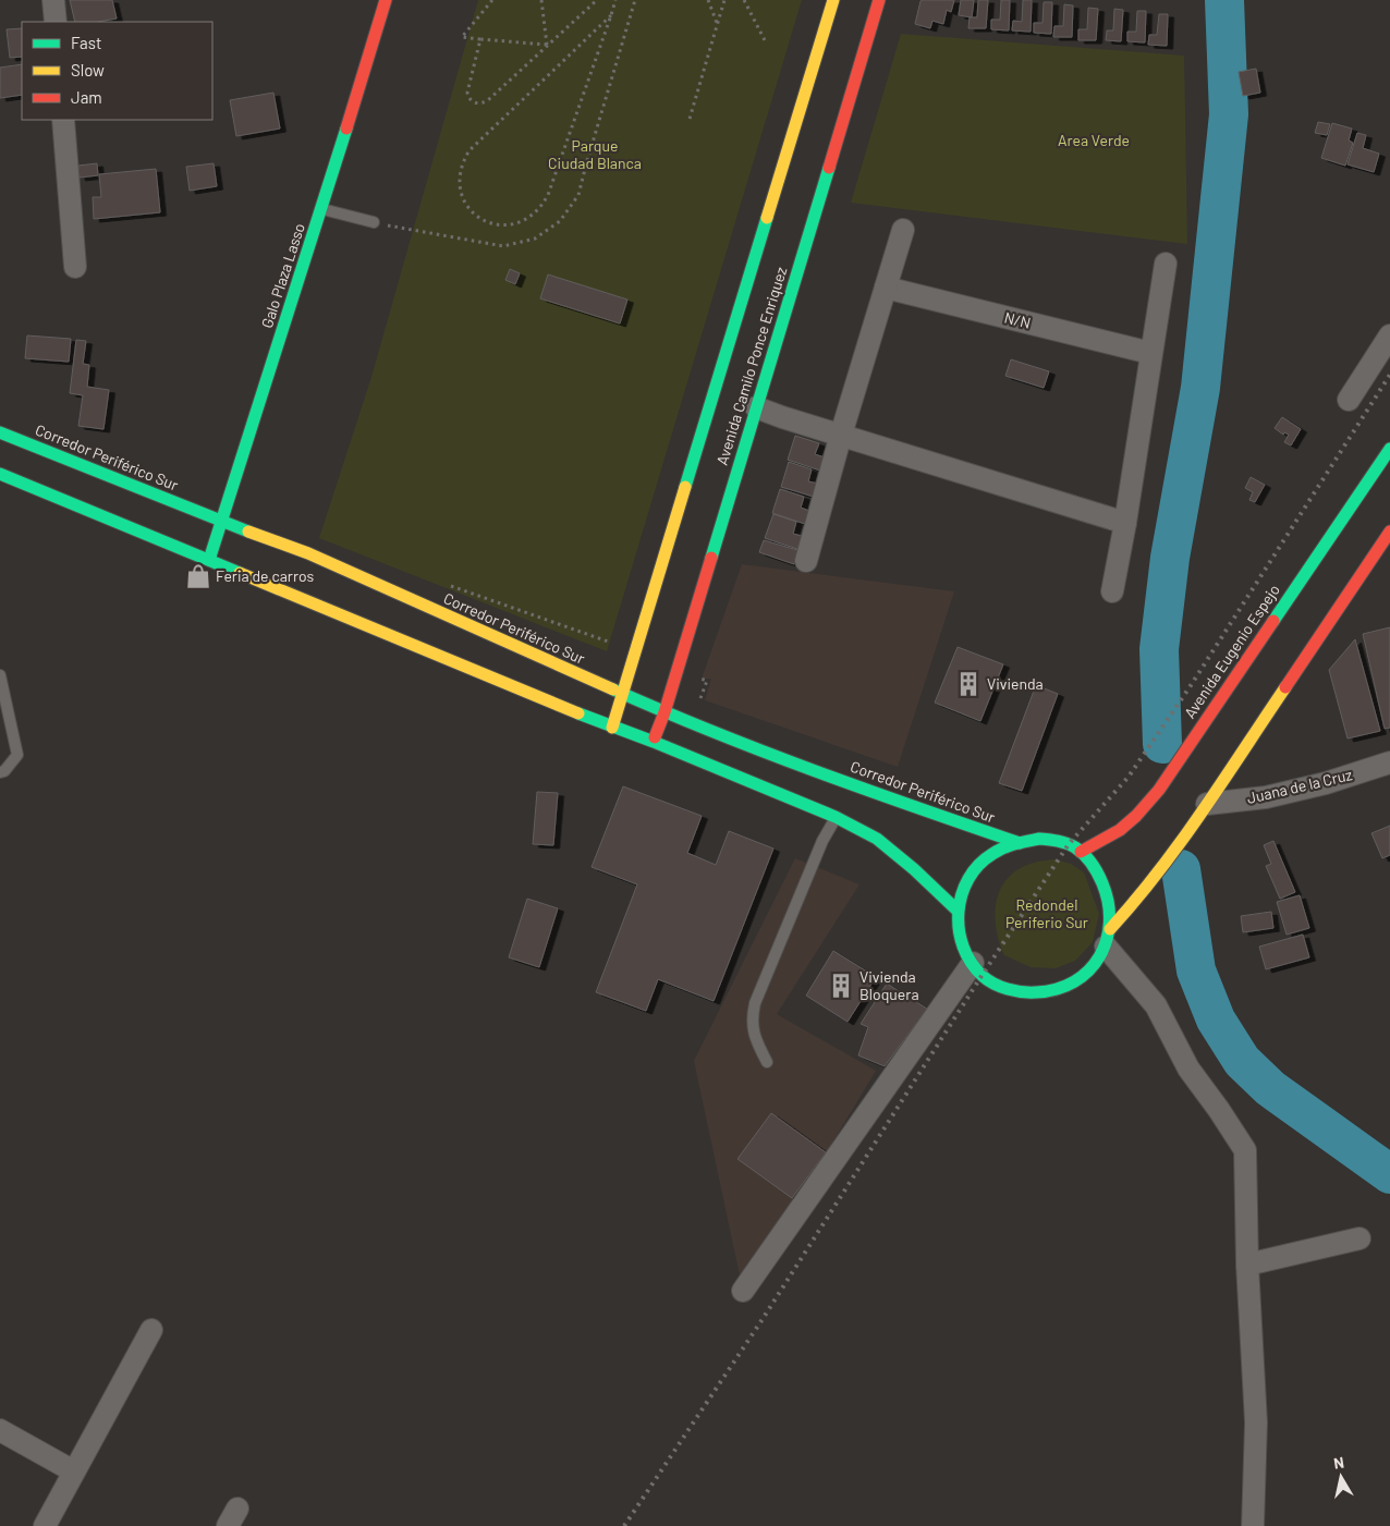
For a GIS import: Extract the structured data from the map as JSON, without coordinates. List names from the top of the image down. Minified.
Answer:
{"streets":{"main road":["Galo Plaza Lasso","Avenida Camilo Ponce Enriquez","Corredor Periférico Sur","Avenida Eugenio Espejo"],"street":["N/N","Juana de la Cruz"]},"crossings":[["Galo Plaza Lasso","Corredor Periférico Sur"],["Avenida Camilo Ponce Enriquez","Corredor Periférico Sur"],["Corredor Periférico Sur","Avenida Eugenio Espejo"]],"parks":["Area Verde","Parque Ciudad Blanca","Redondel Periferio Sur"],"places":{"shop":["Feria de carros"],"building":["Vivienda","Vivienda Bloquera"]},"legend":["Fast","Slow","Jam"],"north":"top"}
